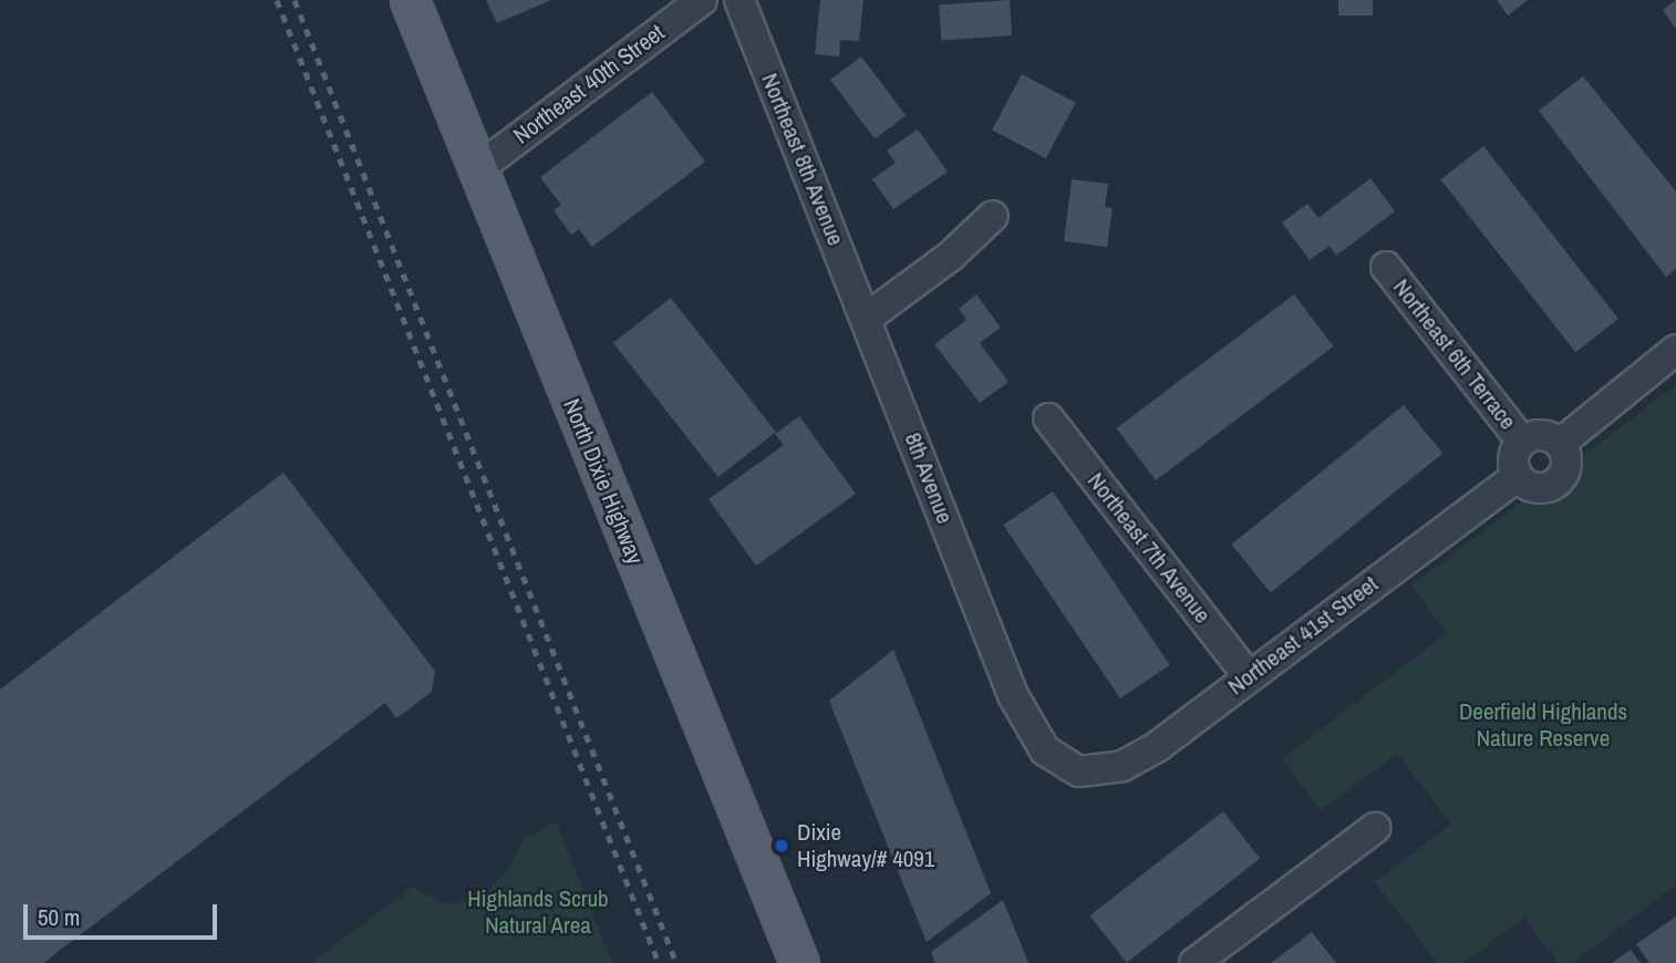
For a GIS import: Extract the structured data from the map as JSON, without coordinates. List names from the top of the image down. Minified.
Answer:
{"streets":{"main road":["North Dixie Highway"],"street":["Northeast 40th Street","Northeast 8th Avenue","Northeast 6th Terrace","8th Avenue","Northeast 7th Avenue","Northeast 41st Street"]},"crossings":[["Northeast 40th Street","North Dixie Highway"],["Northeast 8th Avenue","8th Avenue"],["Northeast 6th Terrace","Northeast 41st Street"],["8th Avenue","Northeast 41st Street"],["Northeast 7th Avenue","Northeast 41st Street"]],"parks":["Deerfield Highlands Nature Reserve","Highlands Scrub Natural Area"],"places":["Dixie Highway/# 4091"],"scale_bar":"50 m"}
